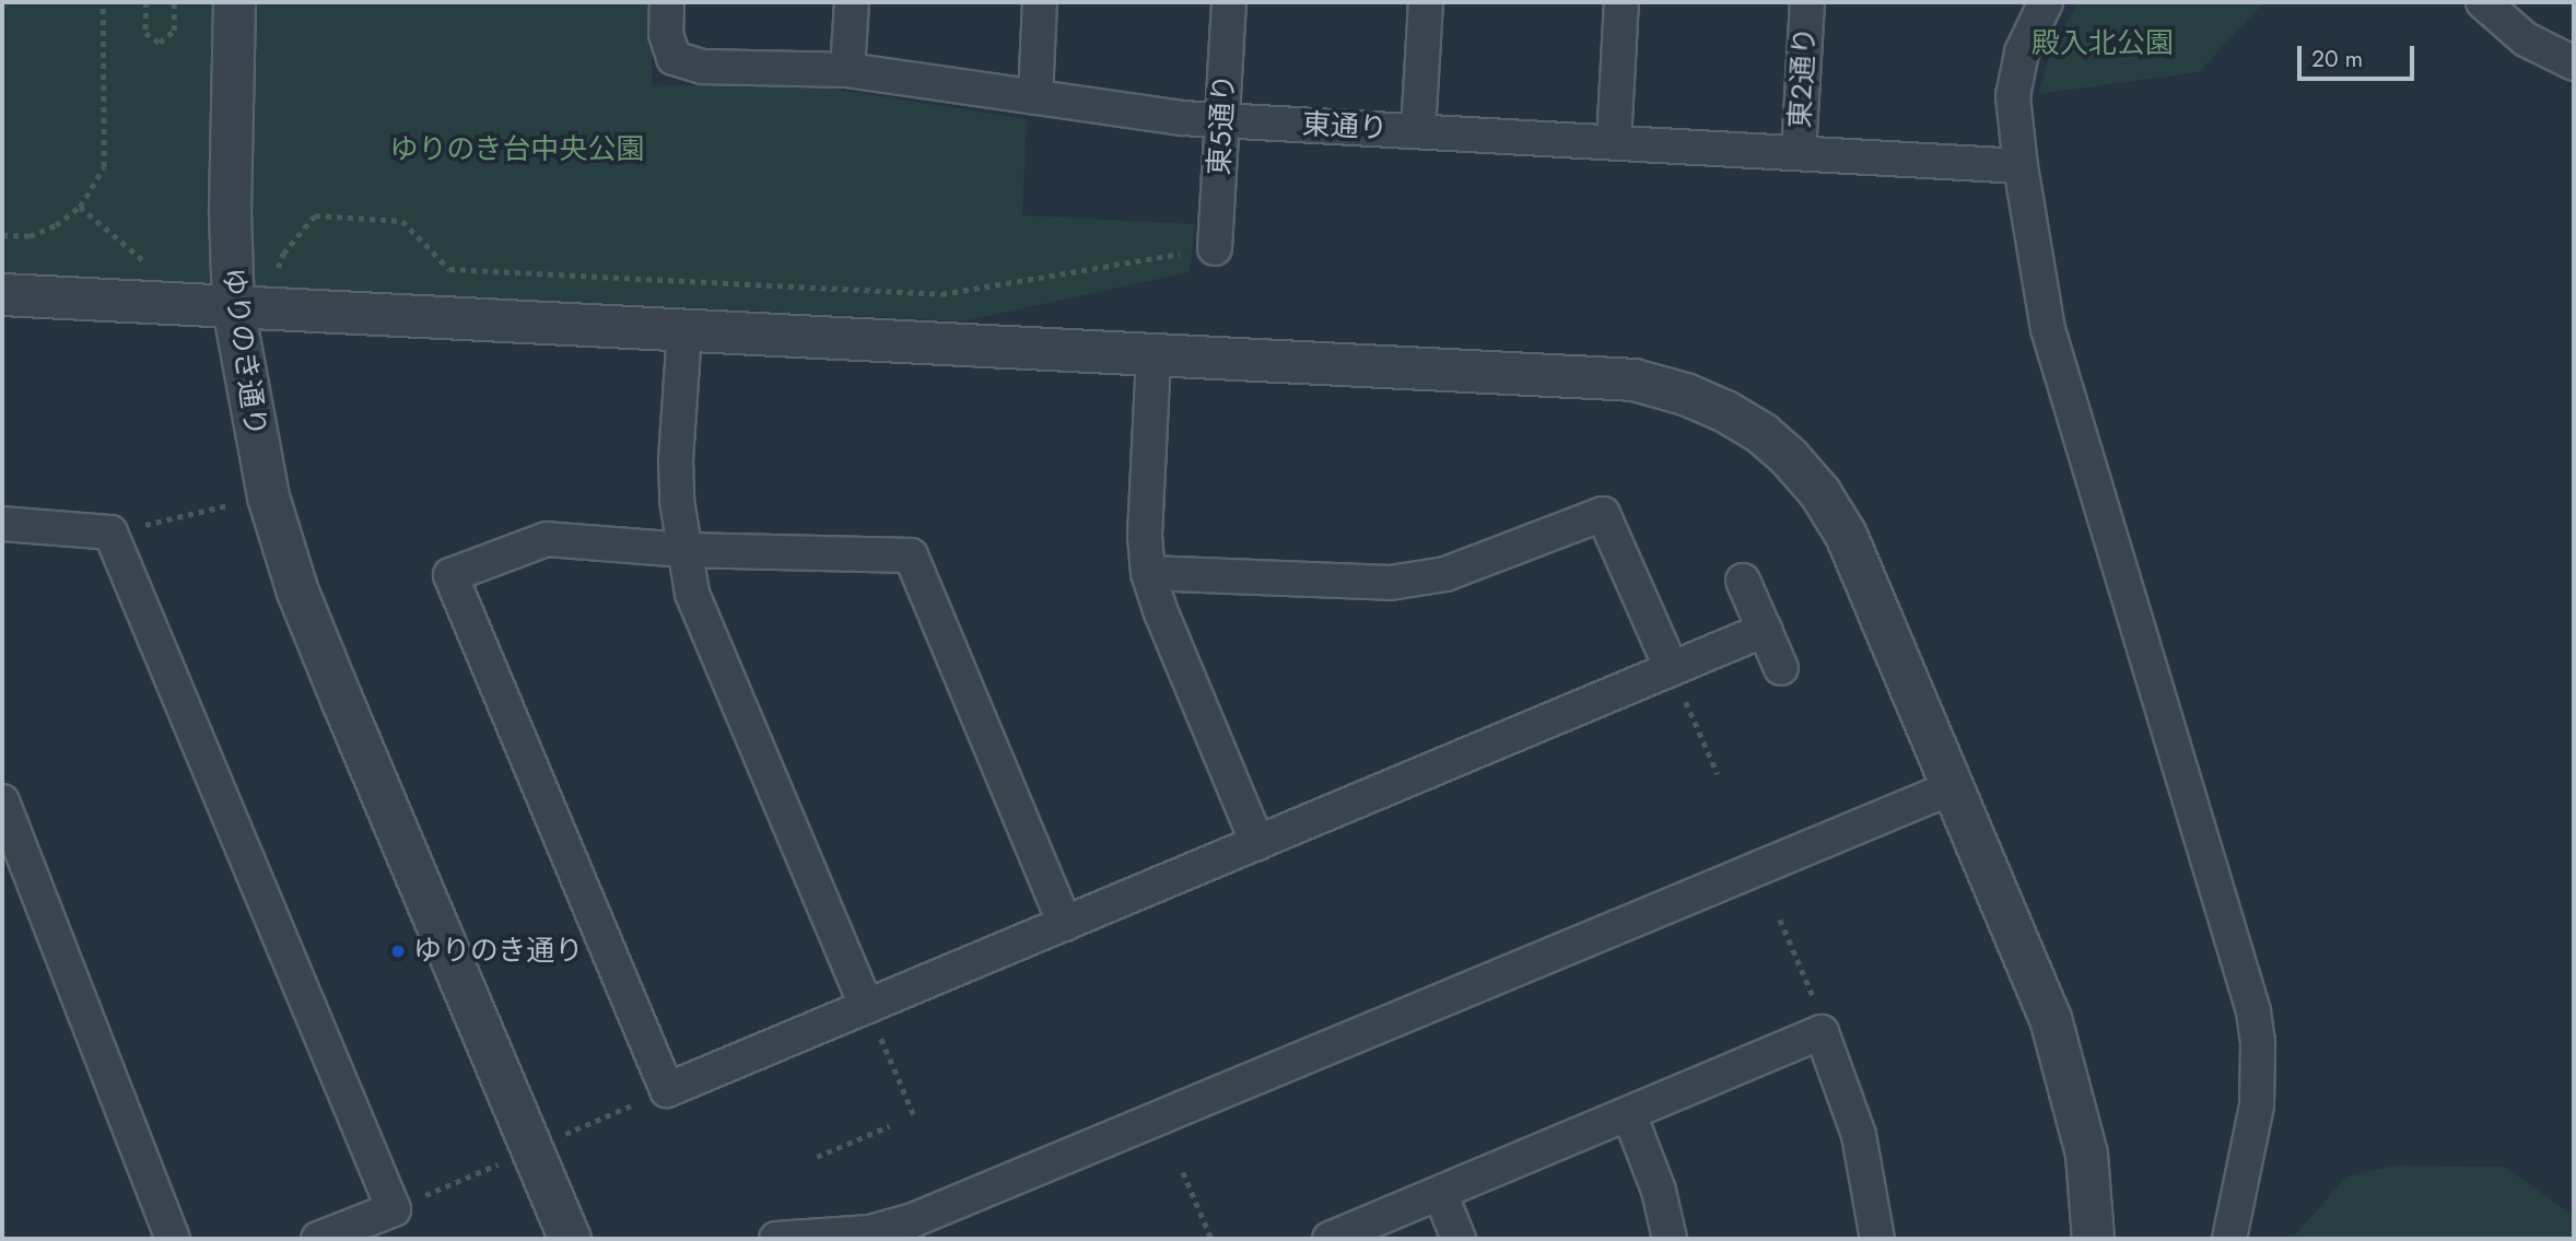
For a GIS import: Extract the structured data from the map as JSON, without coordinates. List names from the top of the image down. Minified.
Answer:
{"streets":{"street":["東2通り","東5通り","東通り","ゆりのき通り"]},"crossings":[["東2通り","東通り"],["東5通り","東通り"]],"parks":["殿入北公園","ゆりのき台中央公園"],"places":["ゆりのき通り"],"scale_bar":"20 m"}
